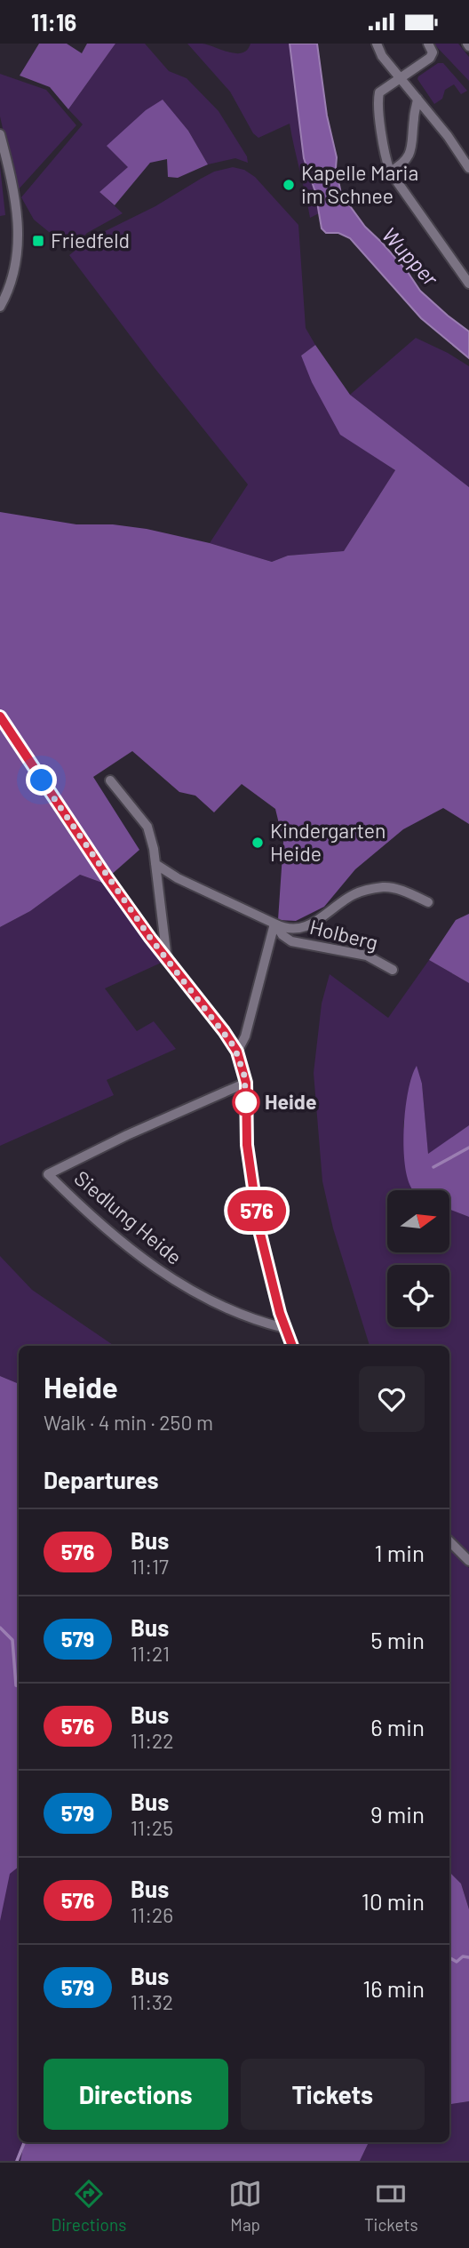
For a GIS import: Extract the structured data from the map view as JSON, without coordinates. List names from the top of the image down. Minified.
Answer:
{"streets":{"street":["Holberg","Siedlung Heide"]},"water":["Wupper"],"places":{"other":["Kapelle Maria im Schnee","Kindergarten Heide","Heide"],"transit":["Friedfeld"]},"lines":["bus line 576"],"north":"right","page":{"status":"11:16","on_map":"576","heading":[["Heide","Walk · 4 min · 250 m"],"Departures"],"list":[{"mark":"576","name":"Bus","note":"11:17","value":"1 min"},{"mark":"579","name":"Bus","note":"11:21","value":"5 min"},{"mark":"576","name":"Bus","note":"11:22","value":"6 min"},{"mark":"579","name":"Bus","note":"11:25","value":"9 min"},{"mark":"576","name":"Bus","note":"11:26","value":"10 min"},{"mark":"579","name":"Bus","note":"11:32","value":"16 min"}],"buttons":["Directions","Tickets"],"tabs":["Directions","Map","Tickets"]}}
